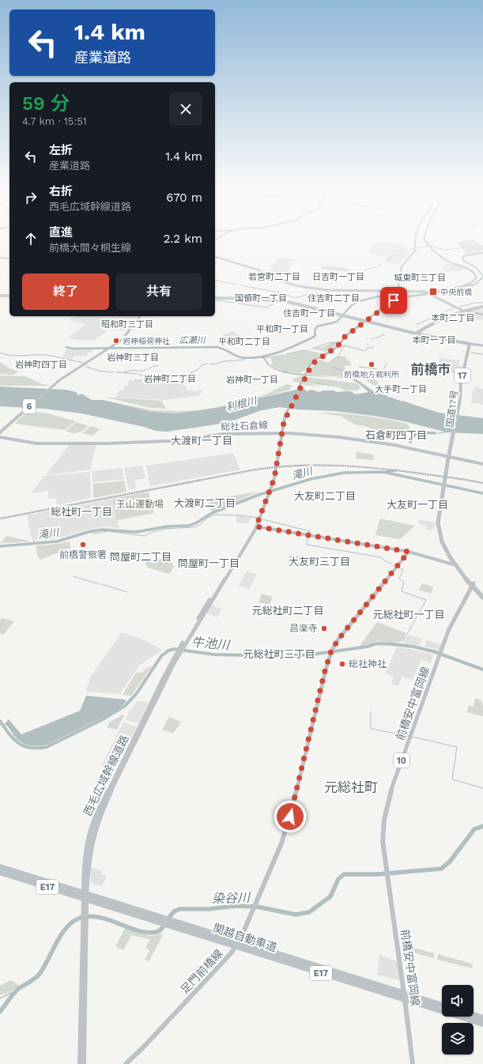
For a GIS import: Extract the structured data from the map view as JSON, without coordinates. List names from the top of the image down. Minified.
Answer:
{"streets":{"highway":["17","国道17号","E17","関越自動車道"],"main road":["6","総社石倉線","前橋安中富岡線","10","西毛広域幹線道路","足門前橋線"]},"crossings":[["17","国道17号"],["17","総社石倉線"],["17","前橋安中富岡線"],["国道17号","総社石倉線"],["総社石倉線","西毛広域幹線道路"]],"districts":["若宮町二丁目","日吉町一丁目","城東町三丁目","国領町一丁目","住吉町二丁目","住吉町一丁目","本町二丁目","昭和町三丁目","平和町一丁目","本町一丁目","平和町二丁目","岩神町三丁目","岩神町四丁目","前橋市","岩神町二丁目","岩神町一丁目","大手町一丁目","石倉町四丁目","大渡町一丁目","大友町二丁目","大渡町二丁目","大友町一丁目","総社町一丁目","問屋町二丁目","大友町三丁目","問屋町一丁目","元総社町二丁目","元総社町一丁目","元総社町三丁目","元総社町"],"water":["広瀬川","利根川","滝川","牛池川","染谷川"],"parks":["王山運動場"],"places":{"transit":["中央前橋"],"other":["岩神稲荷神社","前橋地方裁判所","前橋警察署","昌楽寺","総社神社"]},"page":{"turn":["1.4 km","産業道路"],"heading":["59 分","4.7 km · 15:51"],"list":[{"name":"左折","note":"産業道路","value":"1.4 km"},{"name":"右折","note":"西毛広域幹線道路","value":"670 m"},{"name":"直進","note":"前橋大間々桐生線","value":"2.2 km"}],"buttons":["終了","共有"]}}
